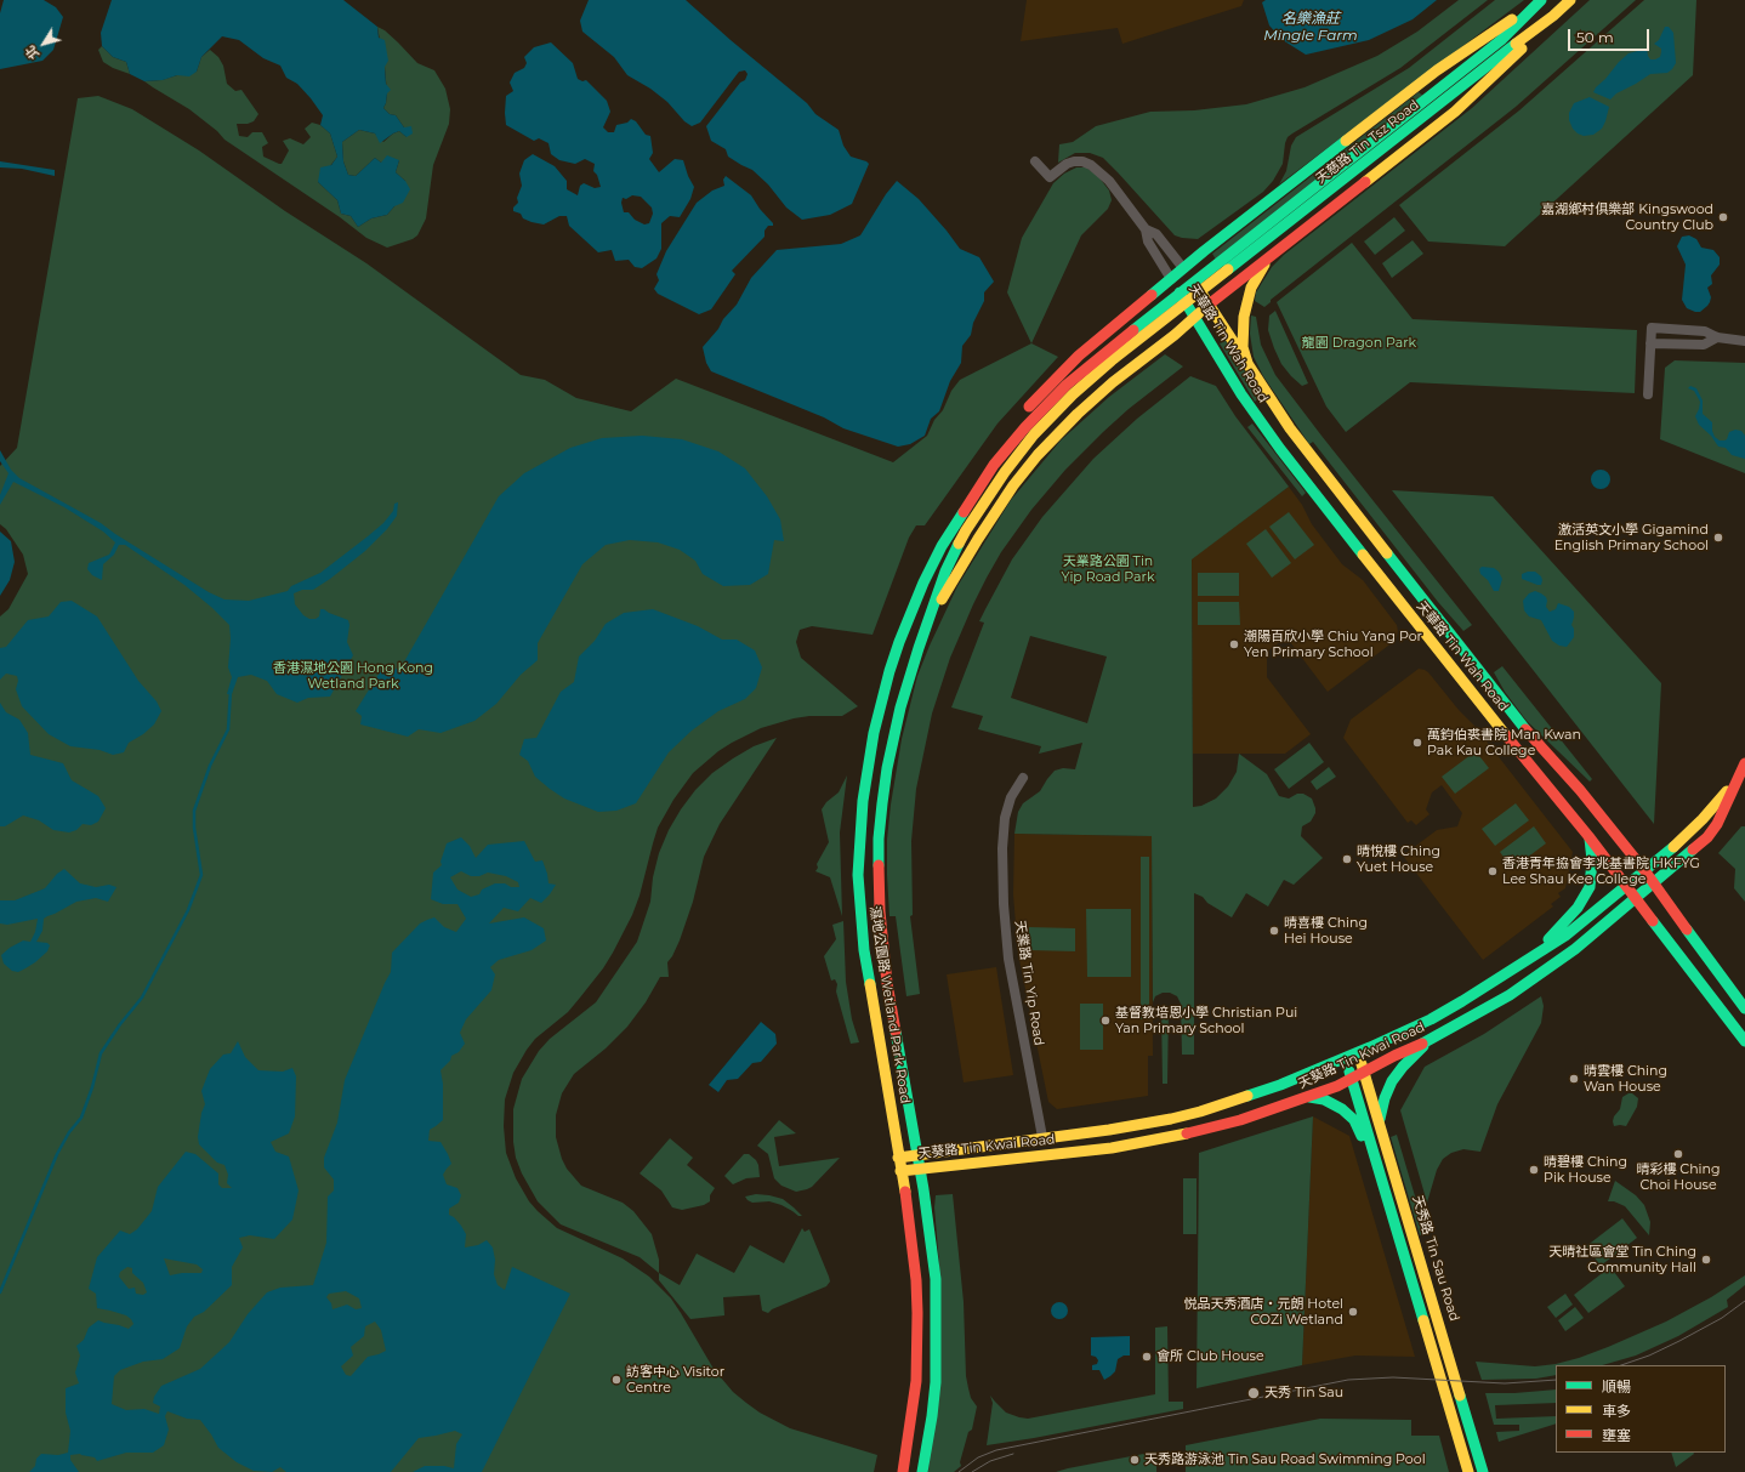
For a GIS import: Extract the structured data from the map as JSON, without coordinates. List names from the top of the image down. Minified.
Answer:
{"streets":{"main road":["天慈路 Tin Tsz Road","天華路 Tin Wah Road","濕地公園路 Wetland Park Road","天葵路 Tin Kwai Road","天秀路 Tin Sau Road"],"street":["天業路 Tin Yip Road"]},"crossings":[["天慈路 Tin Tsz Road","濕地公園路 Wetland Park Road"],["天華路 Tin Wah Road","天葵路 Tin Kwai Road"],["天業路 Tin Yip Road","天葵路 Tin Kwai Road"],["濕地公園路 Wetland Park Road","天葵路 Tin Kwai Road"],["天葵路 Tin Kwai Road","天秀路 Tin Sau Road"]],"water":["名樂漁莊 Mingle Farm"],"parks":["龍園 Dragon Park","天業路公園 Tin Yip Road Park","香港濕地公園 Hong Kong Wetland Park"],"places":["嘉湖鄉村俱樂部 Kingswood Country Club","激活英文小學 Gigamind English Primary School","潮陽百欣小學 Chiu Yang Por Yen Primary School","萬鈞伯裘書院 Man Kwan Pak Kau College","晴悅樓 Ching Yuet House","香港青年拹會李兆基書院 HKFYG Lee Shau Kee College","晴喜樓 Ching Hei House","基督教培恩小學 Christian Pui Yan Primary School","晴雲樓 Ching Wan House","晴彩樓 Ching Choi House","晴碧樓 Ching Pik House","天晴社區會堂 Tin Ching Community Hall","悦品天秀酒店‧元朗 Hotel COZi Wetland","會所 Club House","訪客中心 Visitor Centre","天秀 Tin Sau","天秀路游泳池 Tin Sau Road Swimming Pool"],"legend":["順暢","車多","壅塞"],"scale_bar":"50 m","north":"bottom left"}
